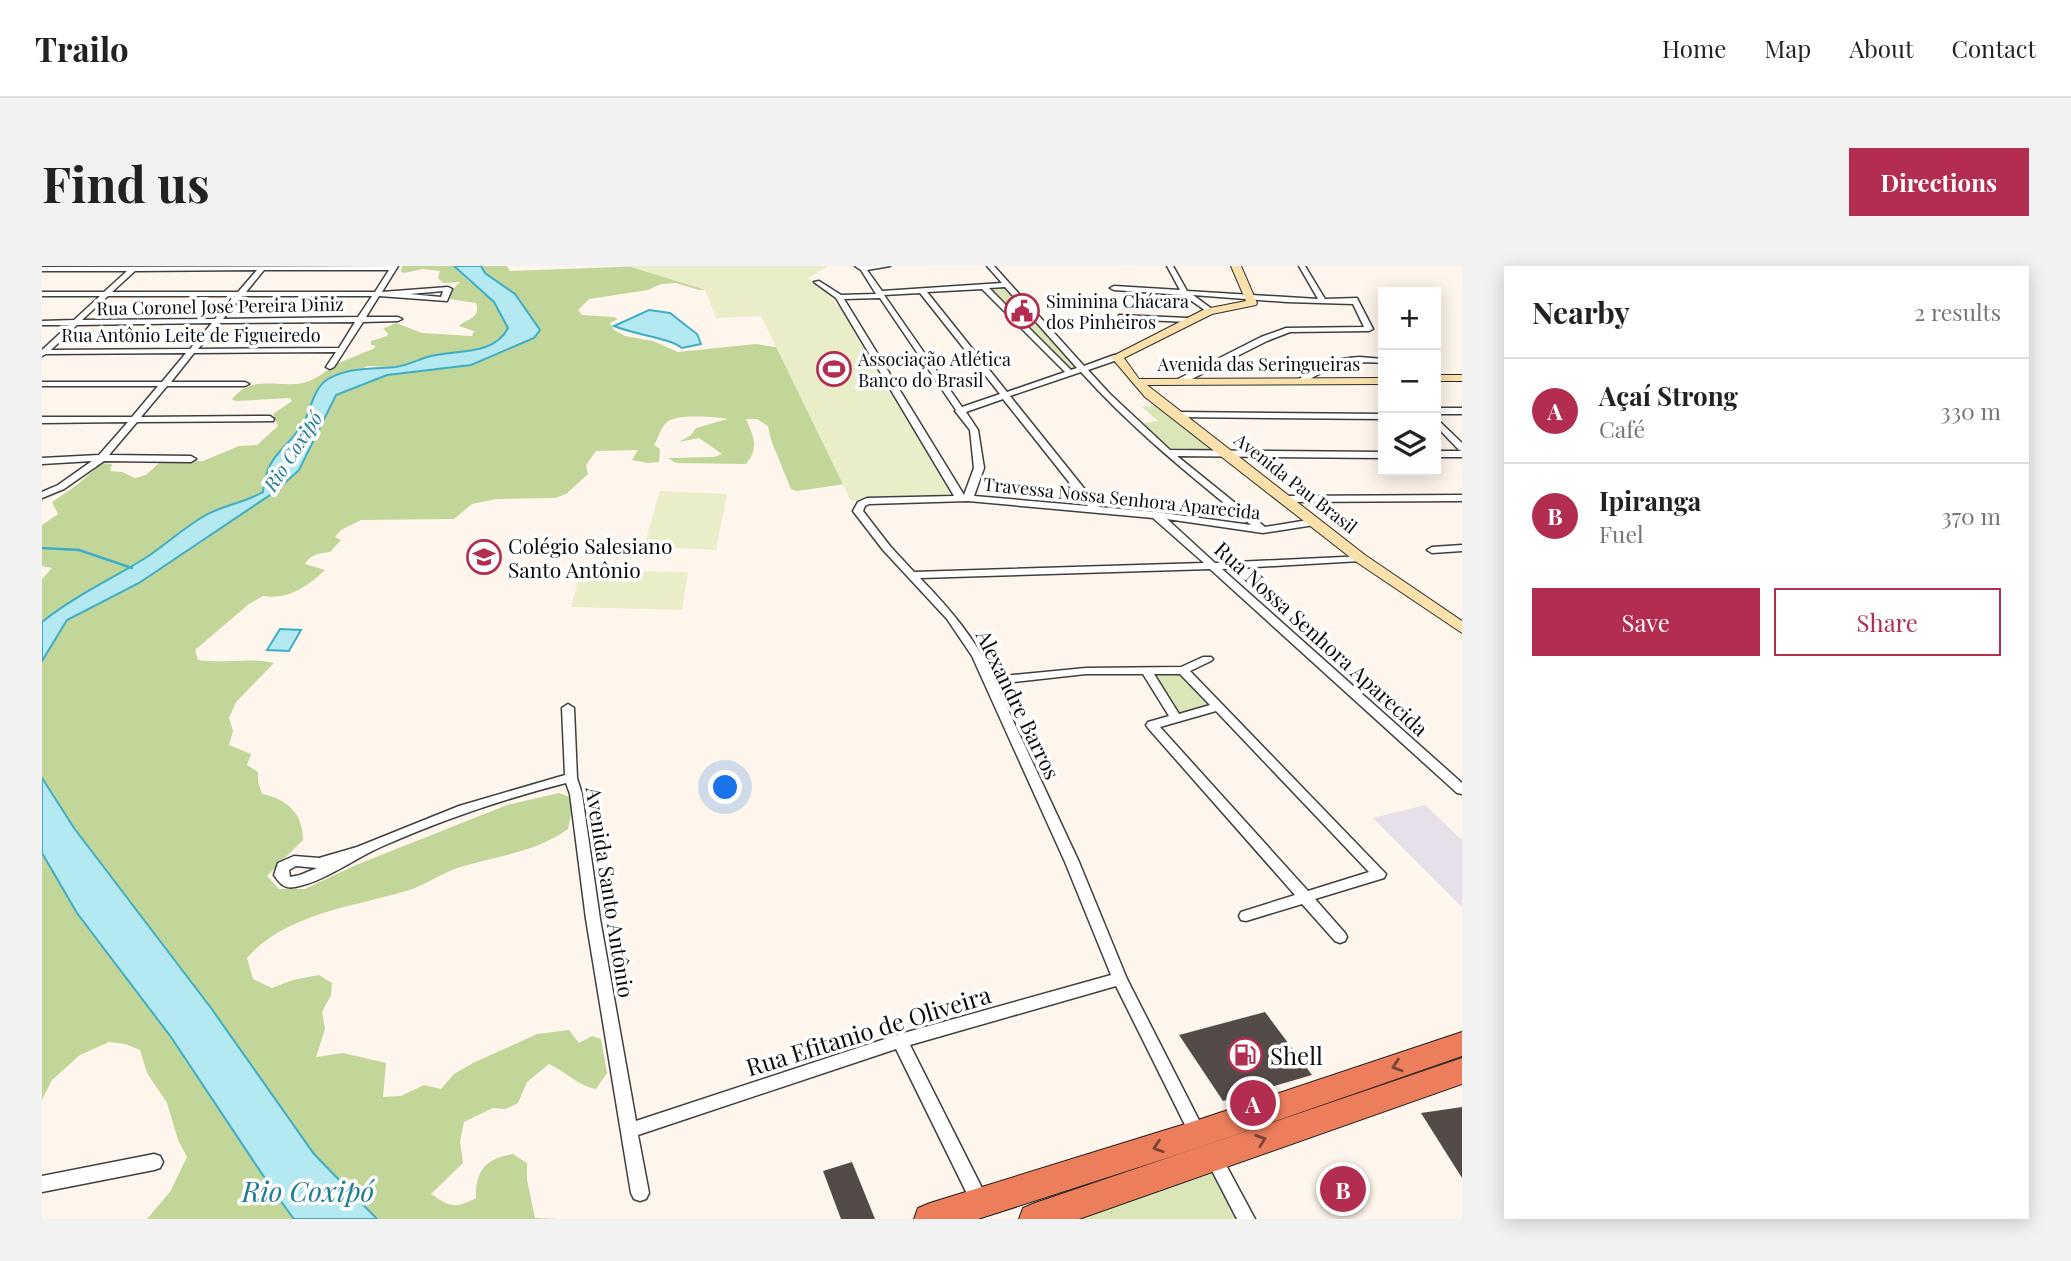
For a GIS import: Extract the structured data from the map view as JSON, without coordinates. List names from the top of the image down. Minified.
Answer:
{"streets":{"street":["Rua Coronel José Pereira Diniz","Rua Antônio Leite de Figueiredo","Avenida das Seringueiras","Avenida Pau Brasil","Travessa Nossa Senhora Aparecida","Rua Nossa Senhora Aparecida","Alexandre Barros","Avenida Santo Antônio","Rua Efitanio de Oliveira"]},"crossings":[["Avenida das Seringueiras","Avenida Pau Brasil"],["Avenida Pau Brasil","Travessa Nossa Senhora Aparecida"],["Travessa Nossa Senhora Aparecida","Rua Nossa Senhora Aparecida"],["Travessa Nossa Senhora Aparecida","Alexandre Barros"],["Alexandre Barros","Rua Efitanio de Oliveira"],["Avenida Santo Antônio","Rua Efitanio de Oliveira"]],"water":["Rio Coxipó"],"places":{"public building":["Siminina Chácara dos Pinheiros"],"sports":["Associação Atlética Banco do Brasil"],"school or university":["Colégio Salesiano Santo Antônio"],"fuel station":["Shell"]},"page":{"header":"Trailo","nav":["Home","Map","About","Contact"],"buttons":["Directions",["Save","Share"]],"title":"Find us","heading":["Nearby","2 results"],"map_buttons":["+","−"],"list":[{"mark":"A","name":"Açaí Strong","note":"Café","value":"330 m"},{"mark":"B","name":"Ipiranga","note":"Fuel","value":"370 m"}],"pins":["A","B"]}}
